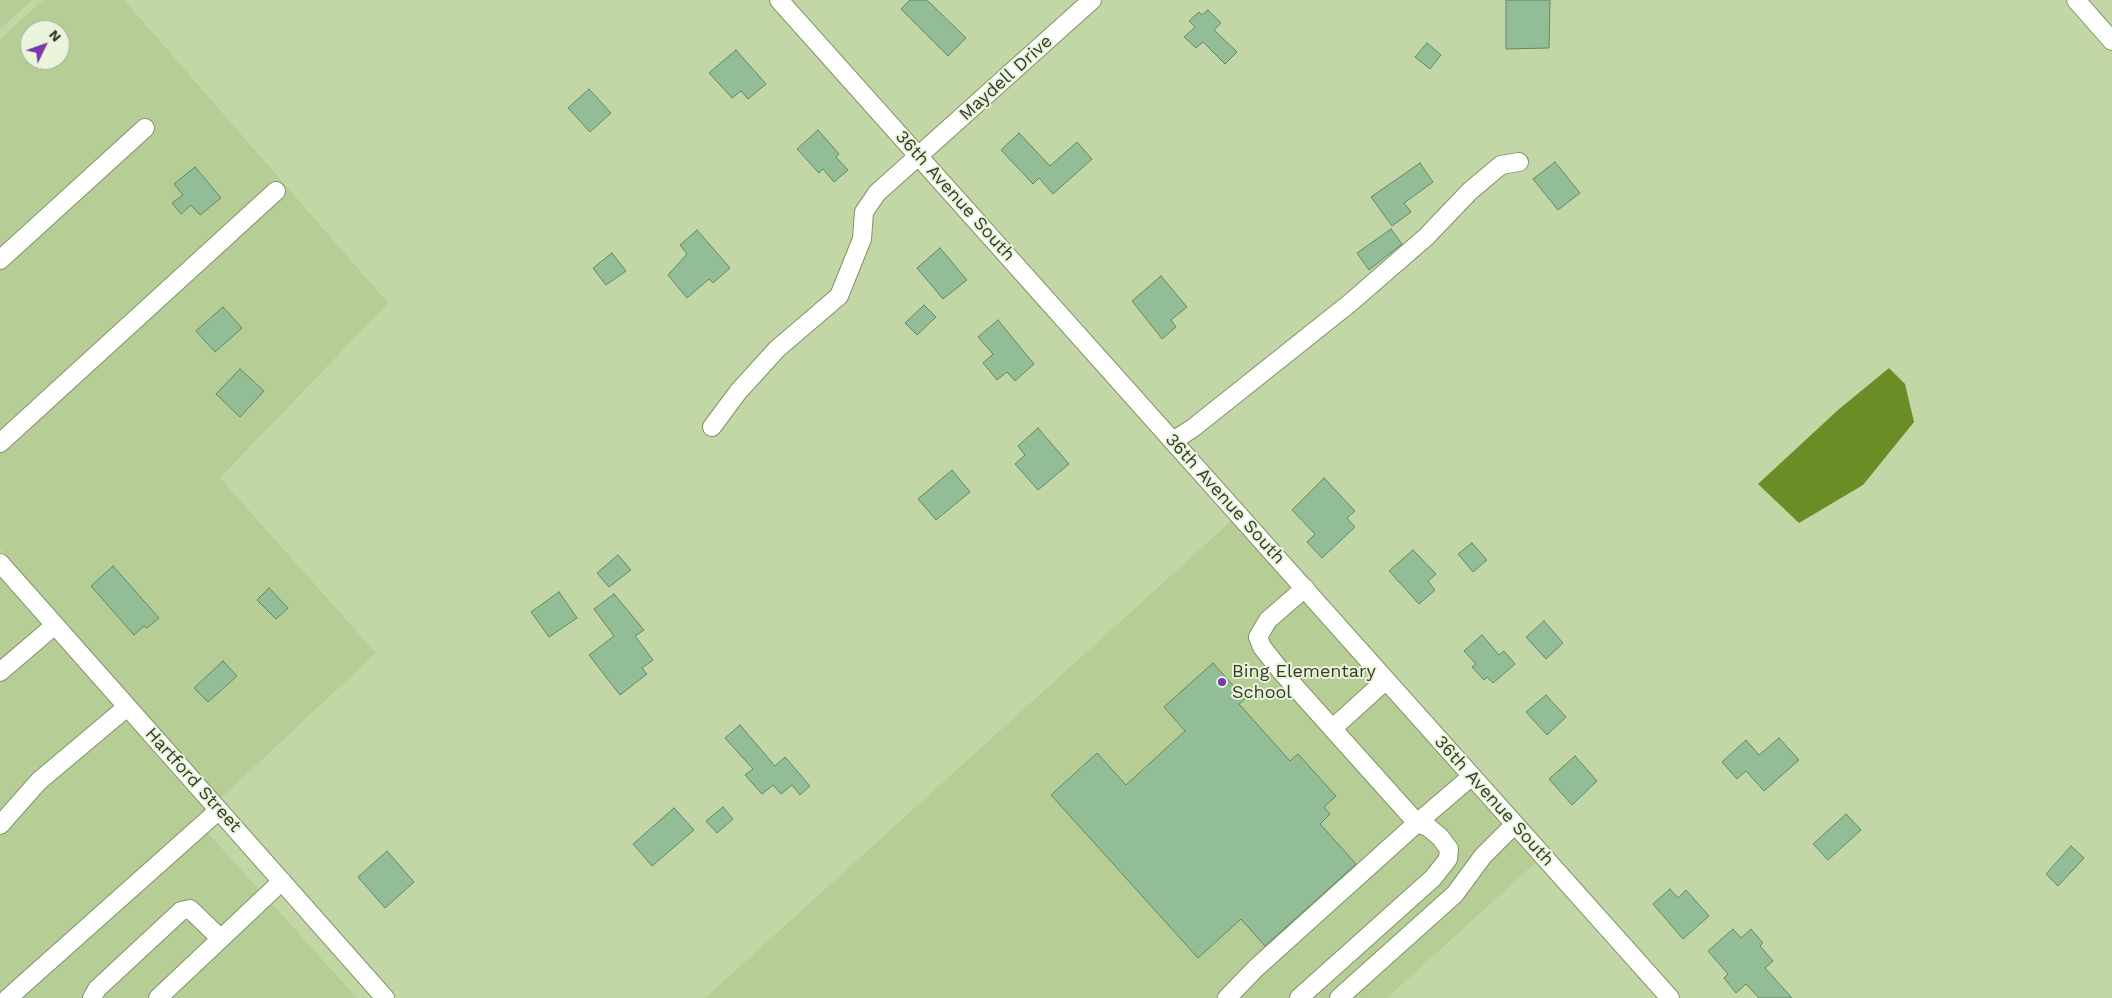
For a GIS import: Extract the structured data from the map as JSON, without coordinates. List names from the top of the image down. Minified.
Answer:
{"streets":{"street":["Maydell Drive","36th Avenue South","Hartford Street"]},"crossings":[["Maydell Drive","36th Avenue South"]],"places":["Bing Elementary School"],"north":"top right"}
